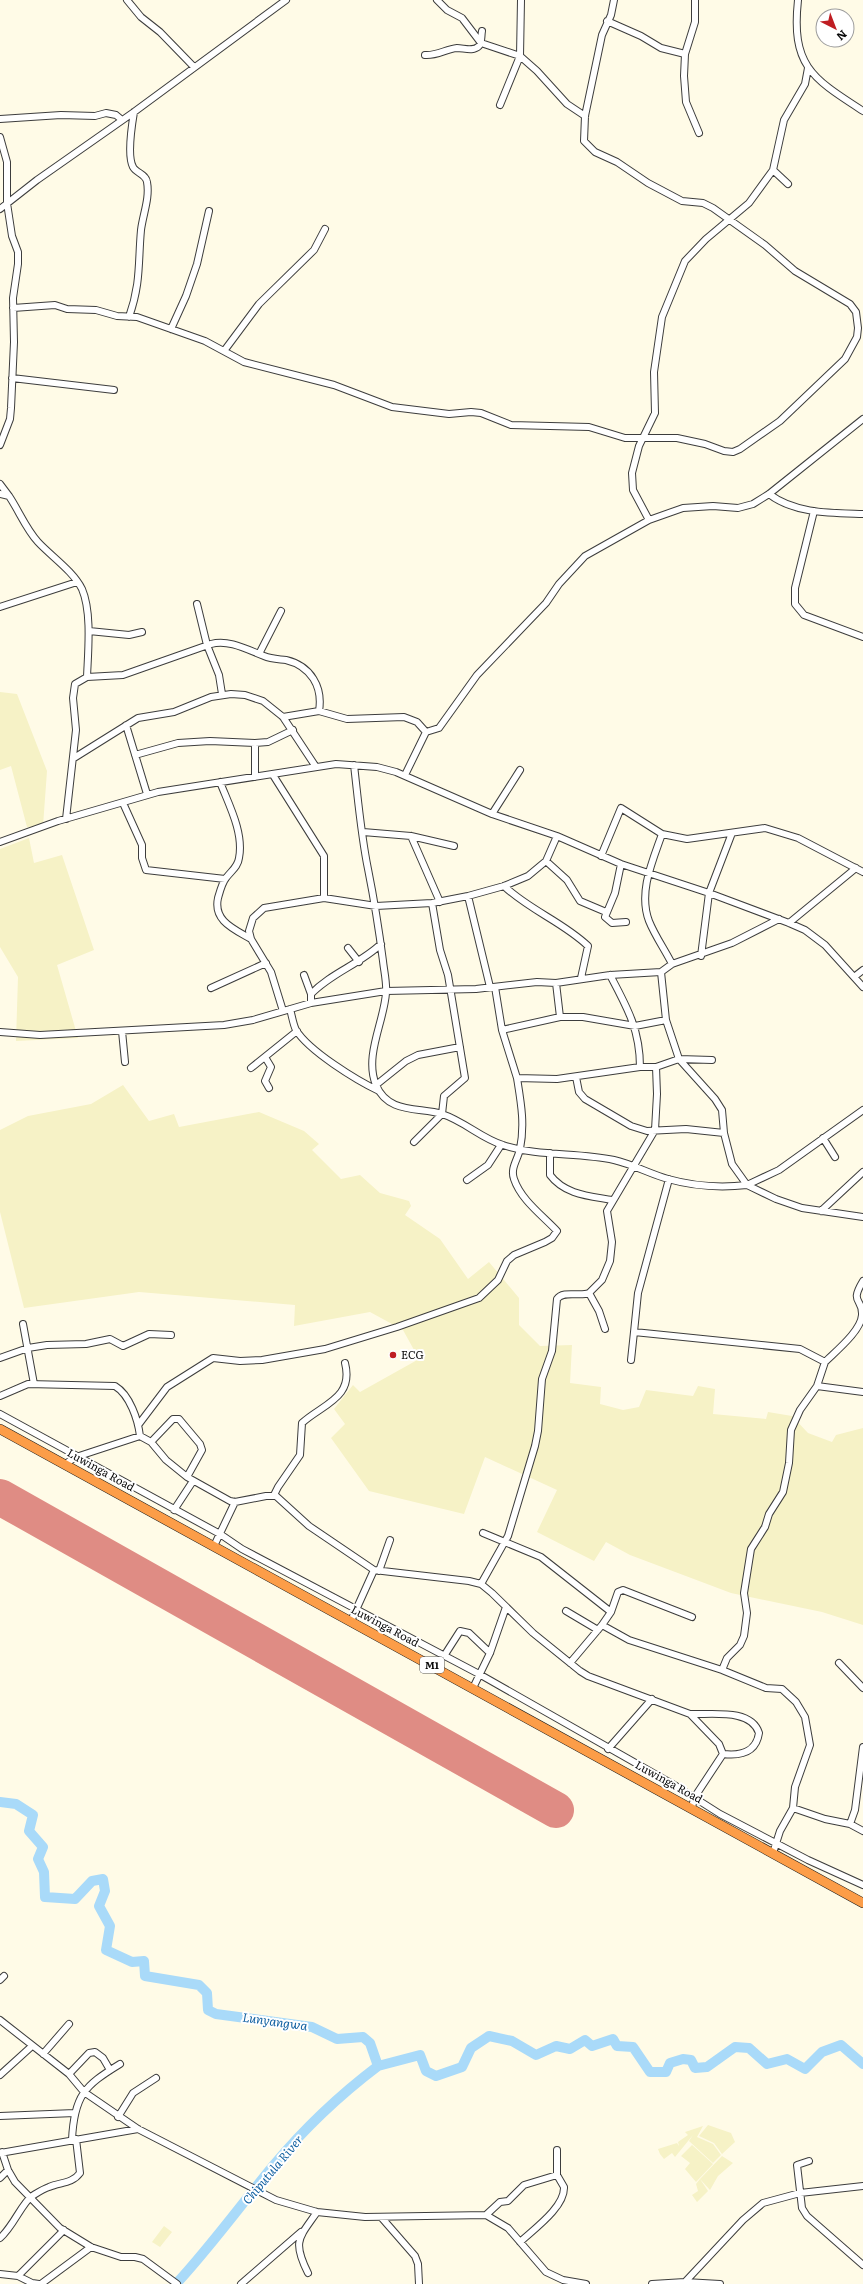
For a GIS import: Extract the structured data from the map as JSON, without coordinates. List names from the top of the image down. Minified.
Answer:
{"streets":{"highway":["Luwinga Road","M1"]},"water":["Lunyangwa","Chiputula River"],"places":["ECG"],"north":"bottom right"}
